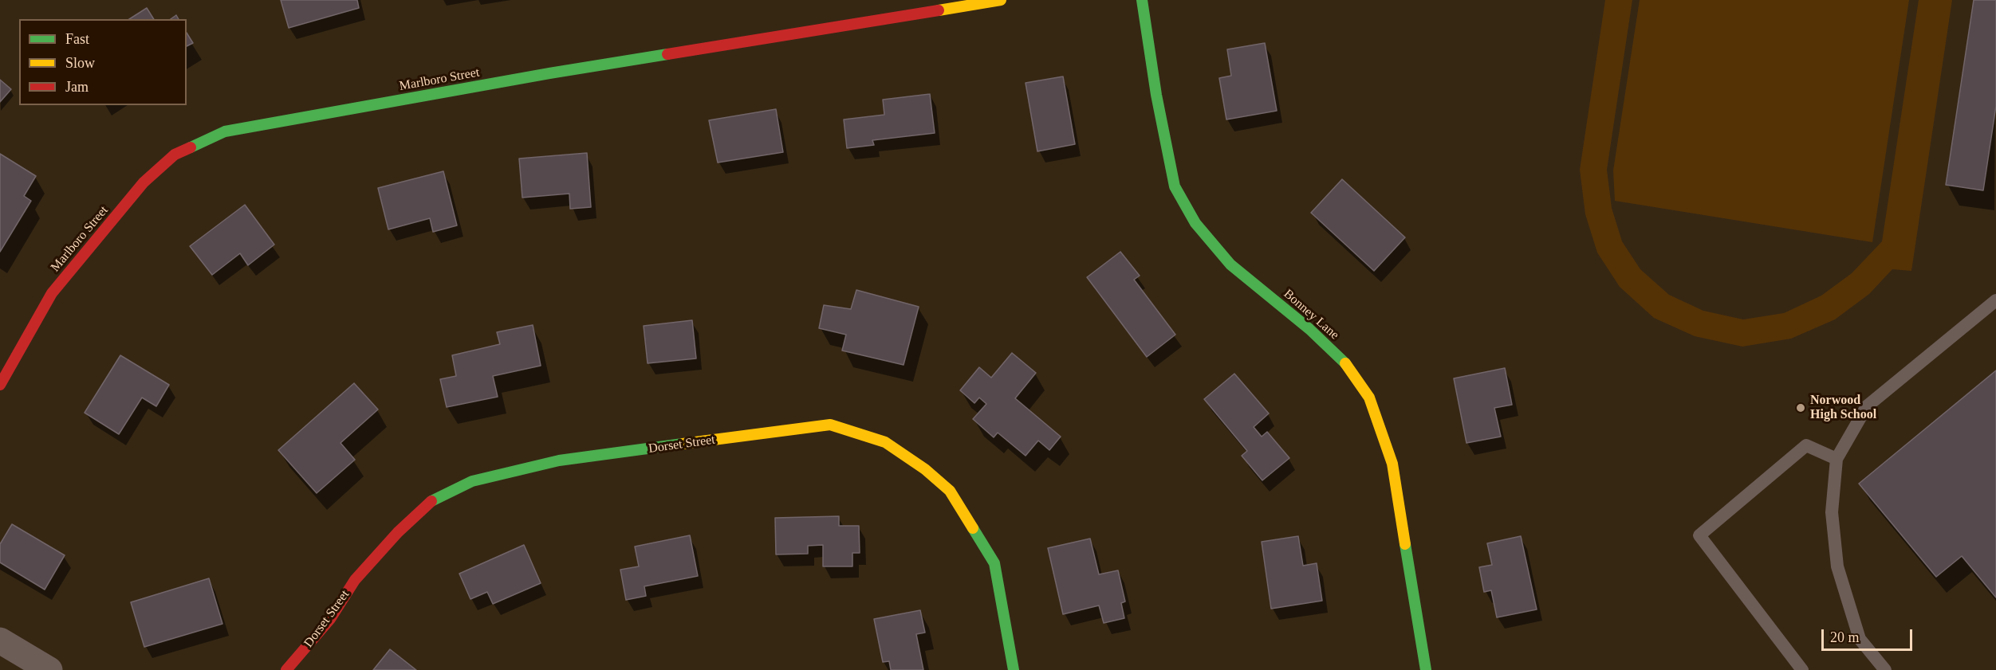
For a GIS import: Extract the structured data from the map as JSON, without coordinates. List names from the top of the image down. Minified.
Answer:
{"streets":{"street":["Marlboro Street","Bonney Lane","Dorset Street"]},"places":["Norwood High School"],"legend":["Fast","Slow","Jam"],"scale_bar":"20 m"}
